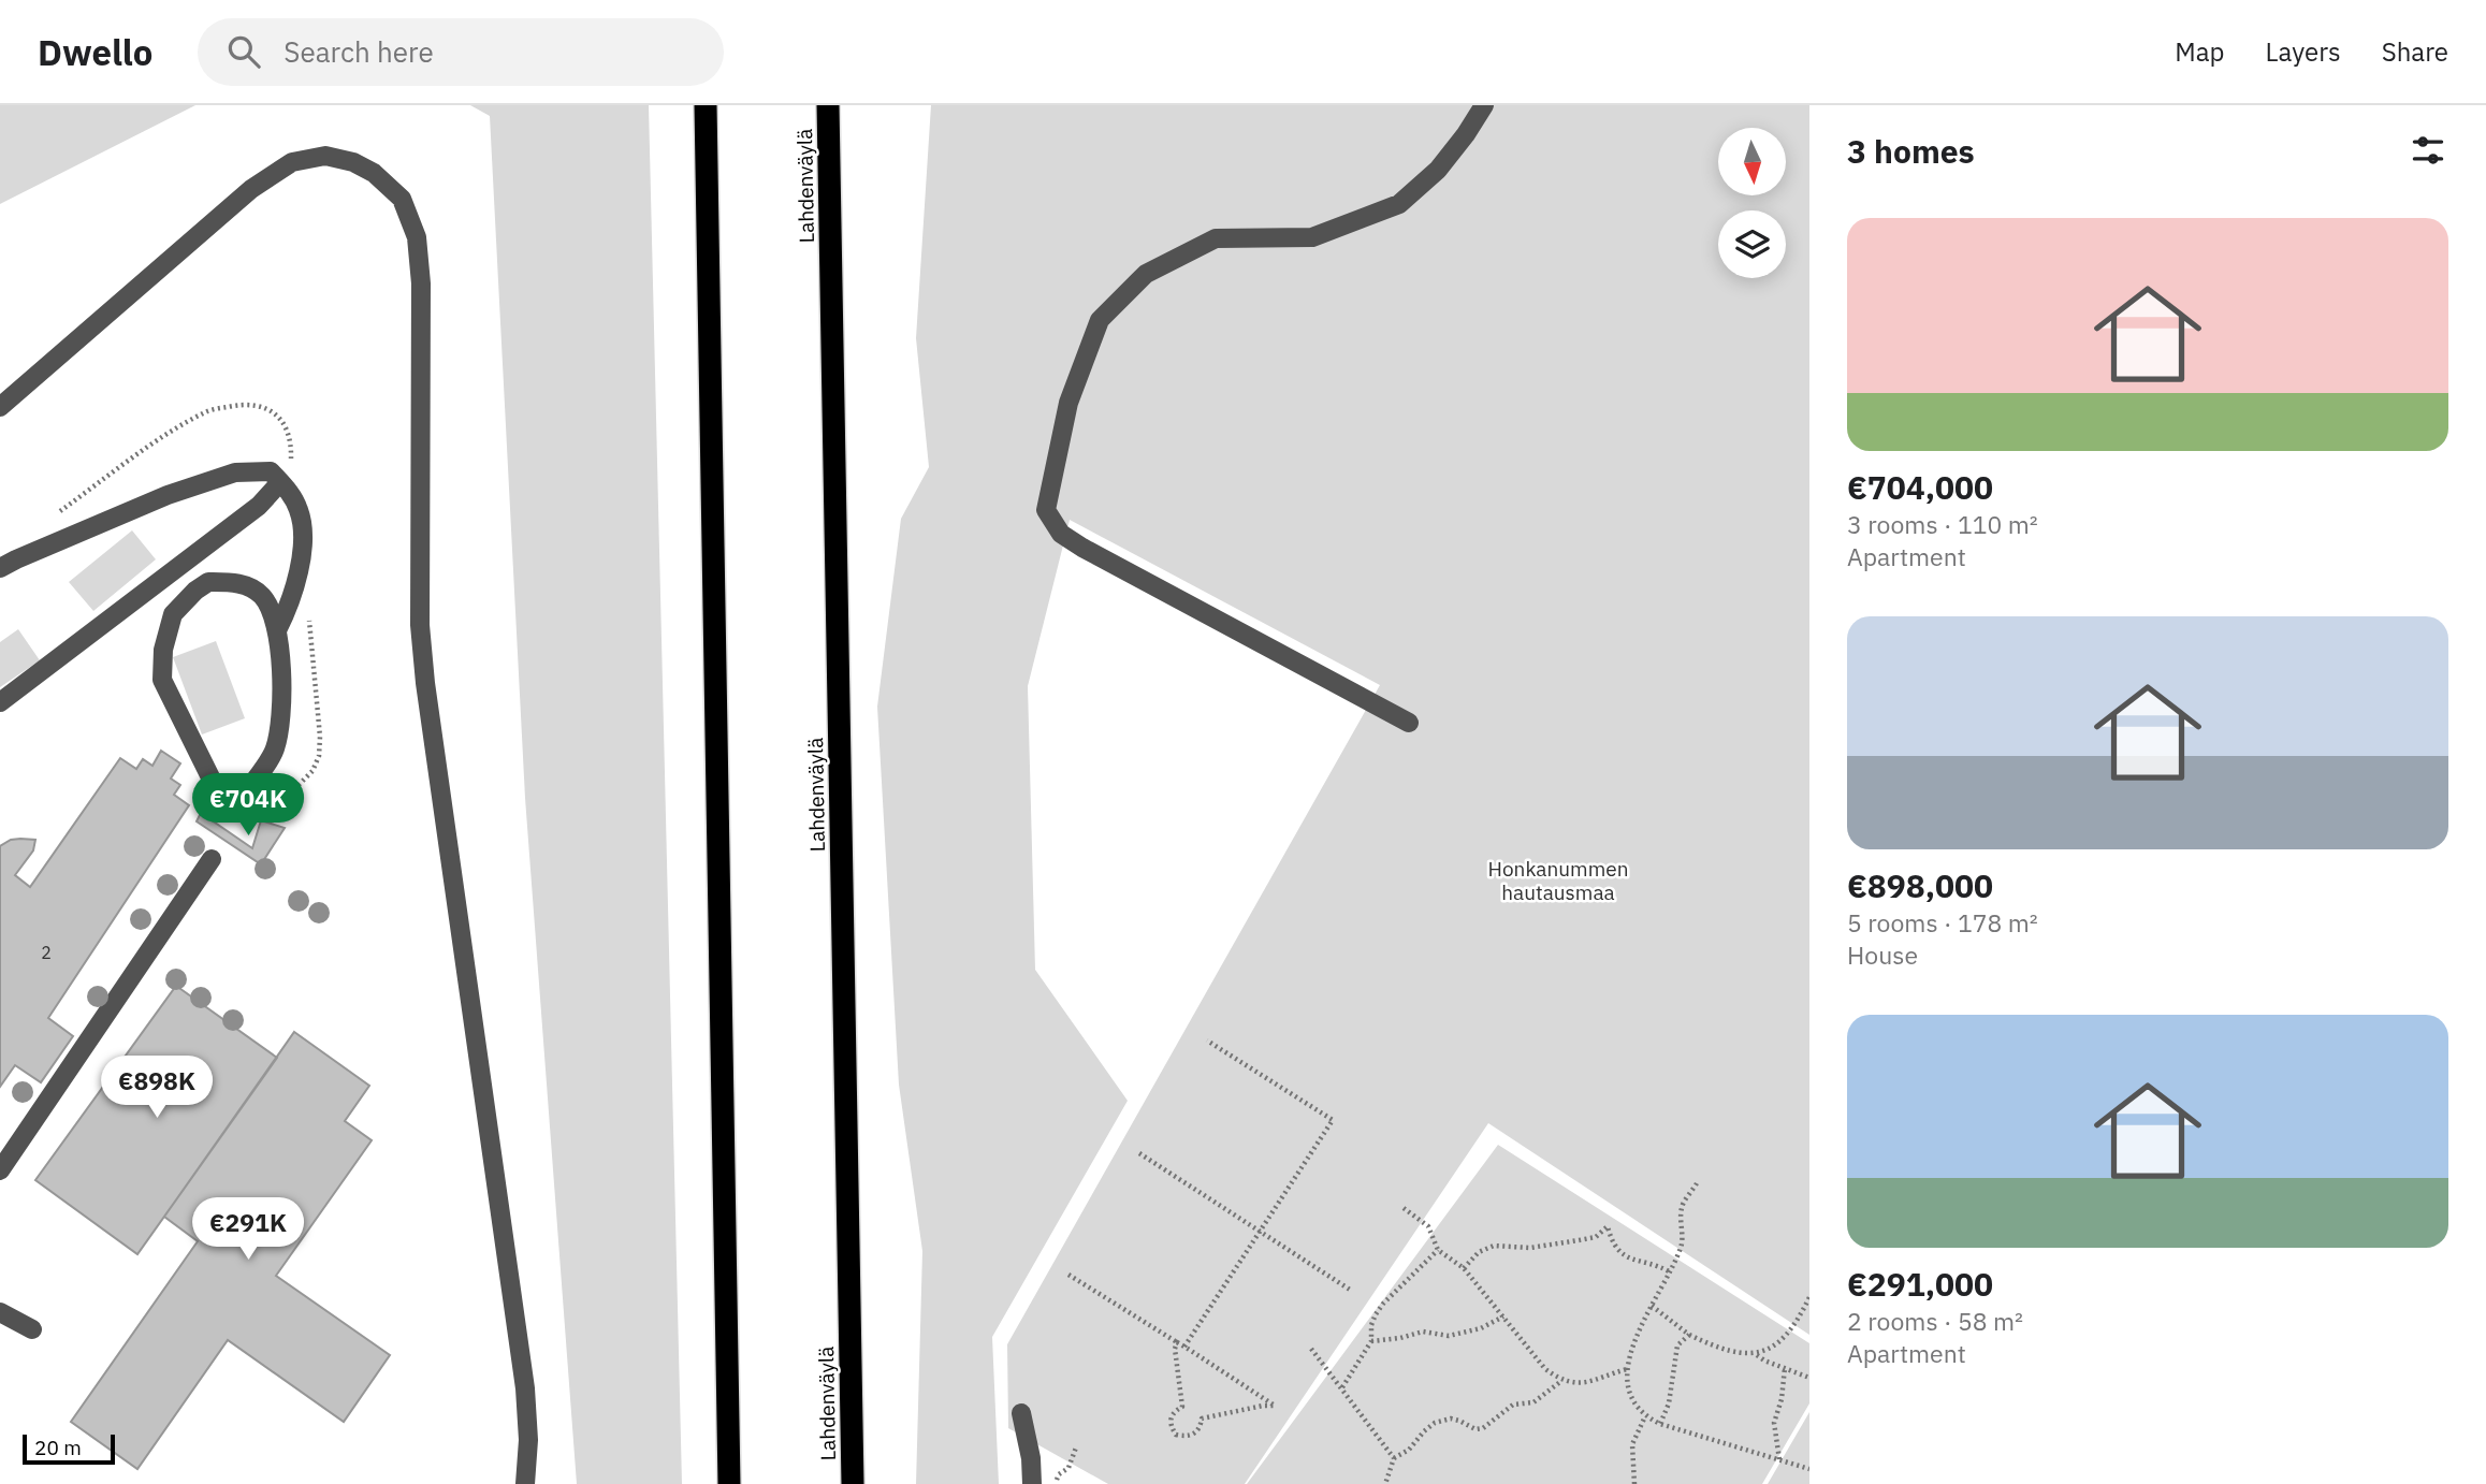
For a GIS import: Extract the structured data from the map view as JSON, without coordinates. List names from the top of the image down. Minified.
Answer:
{"streets":{"highway":["Lahdenväylä"]},"parks":["Honkanummen hautausmaa"],"house_numbers":["2"],"scale_bar":"20 m","north":"bottom","page":{"header":"Dwello","search":"Search here","nav":["Map","Layers","Share"],"heading":"3 homes","list":[{"name":"€704,000","note":"3 rooms · 110 m² · Apartment"},{"name":"€898,000","note":"5 rooms · 178 m² · House"},{"name":"€291,000","note":"2 rooms · 58 m² · Apartment"}],"price":["€704K","€898K","€291K"],"scale":"20 m"}}
